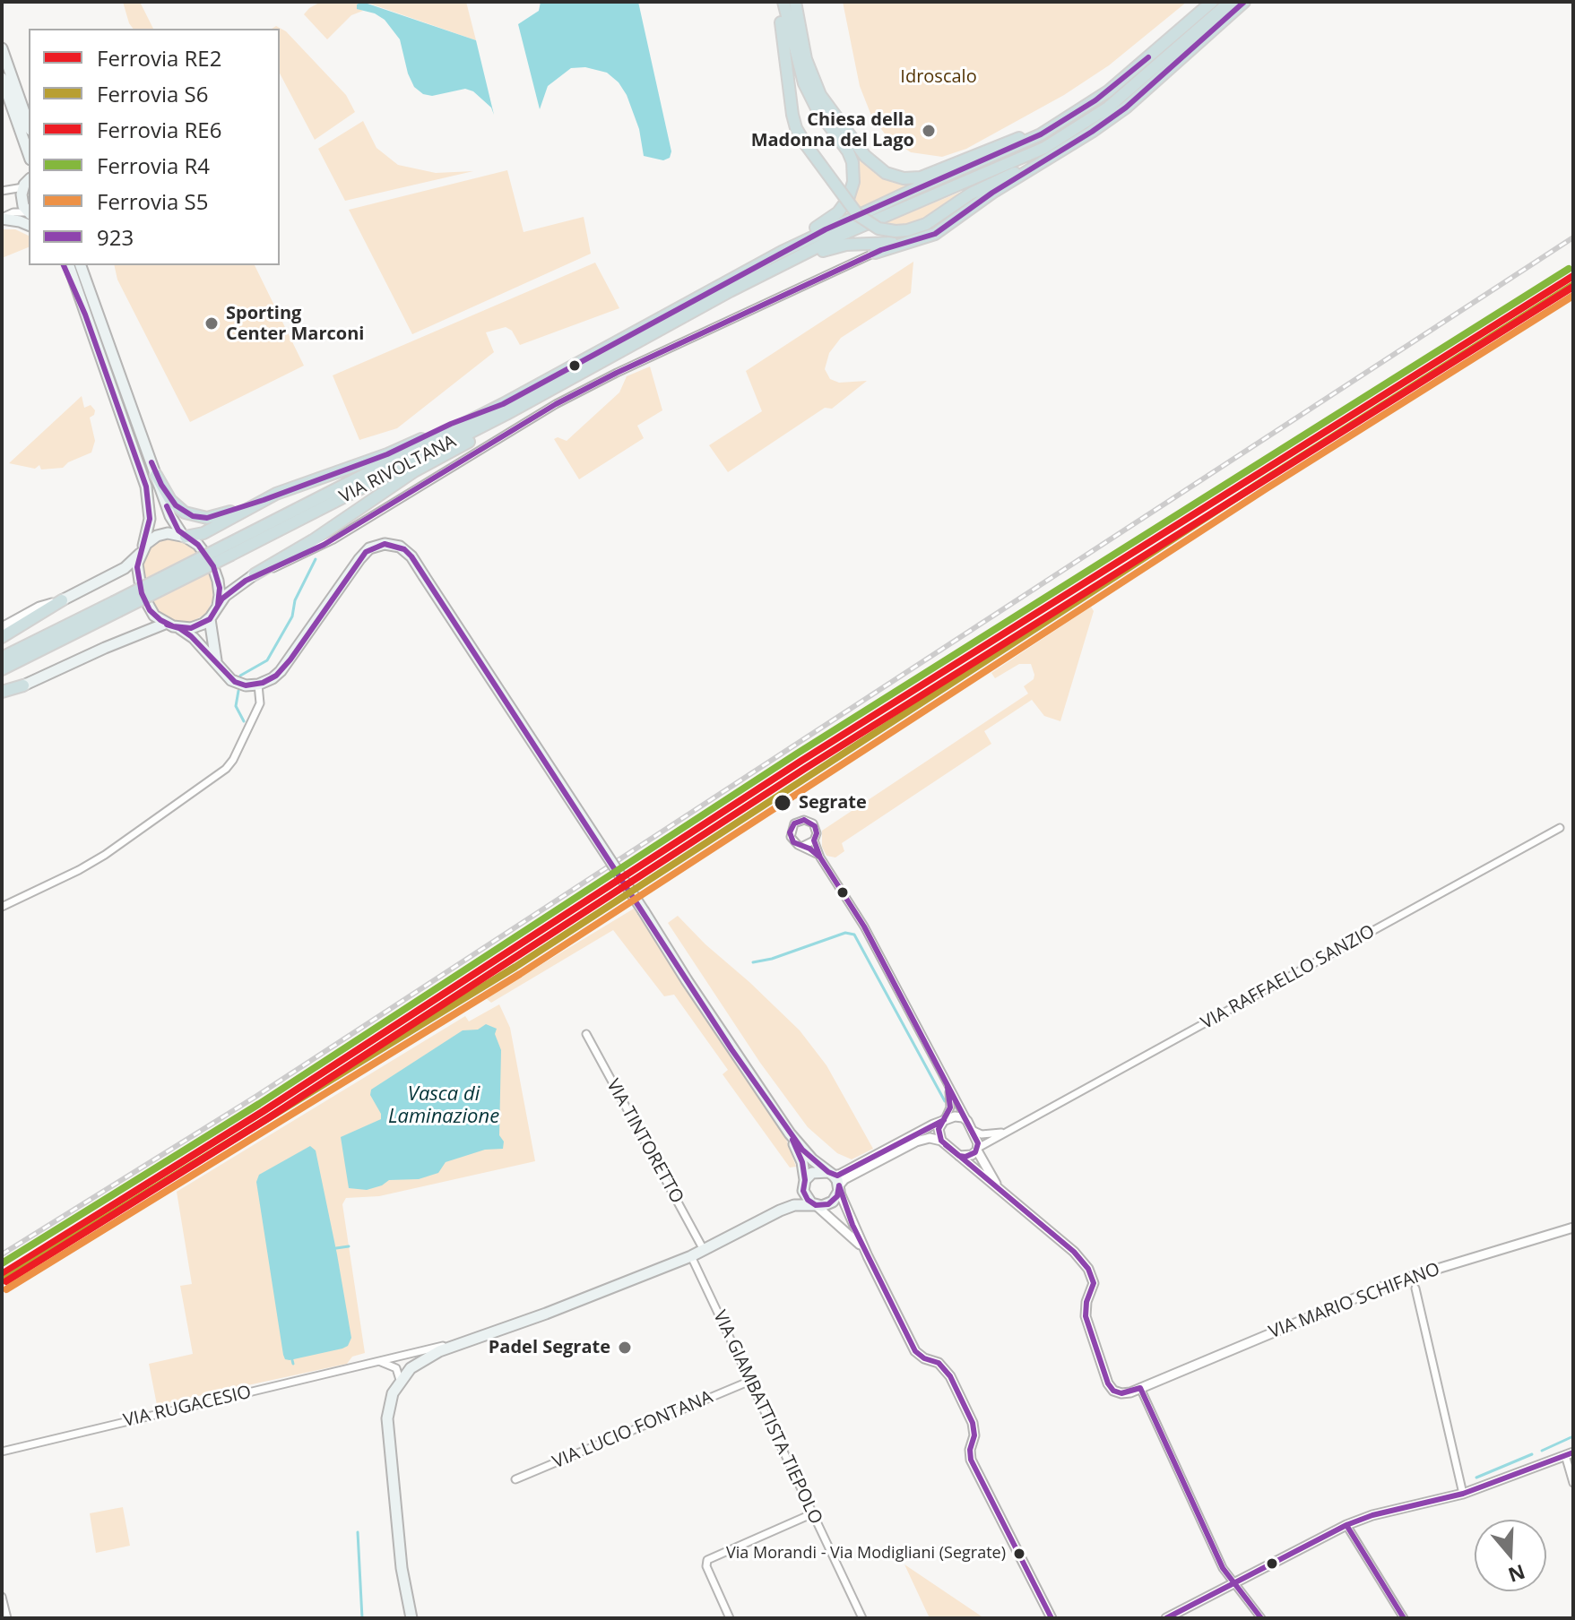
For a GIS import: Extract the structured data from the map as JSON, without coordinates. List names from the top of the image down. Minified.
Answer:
{"streets":{"highway":["VIA RIVOLTANA"],"street":["VIA RAFFAELLO SANZIO","VIA TINTORETTO","VIA MARIO SCHIFANO","VIA RUGACESIO","VIA GIAMBATTISTA TIEPOLO","VIA LUCIO FONTANA"]},"crossings":[["VIA GIAMBATTISTA TIEPOLO","VIA LUCIO FONTANA"]],"water":["Vasca di Laminazione"],"parks":["Idroscalo"],"places":["Chiesa della Madonna del Lago","Sporting Center Marconi","Segrate","Padel Segrate","Via Morandi - Via Modigliani (Segrate)"],"lines":["transit line 923","rail line R4","rail line RE2","rail line S6","rail line RE6","rail line S5"],"legend":["Ferrovia RE2","Ferrovia S6","Ferrovia RE6","Ferrovia R4","Ferrovia S5","923"],"north":"bottom"}
